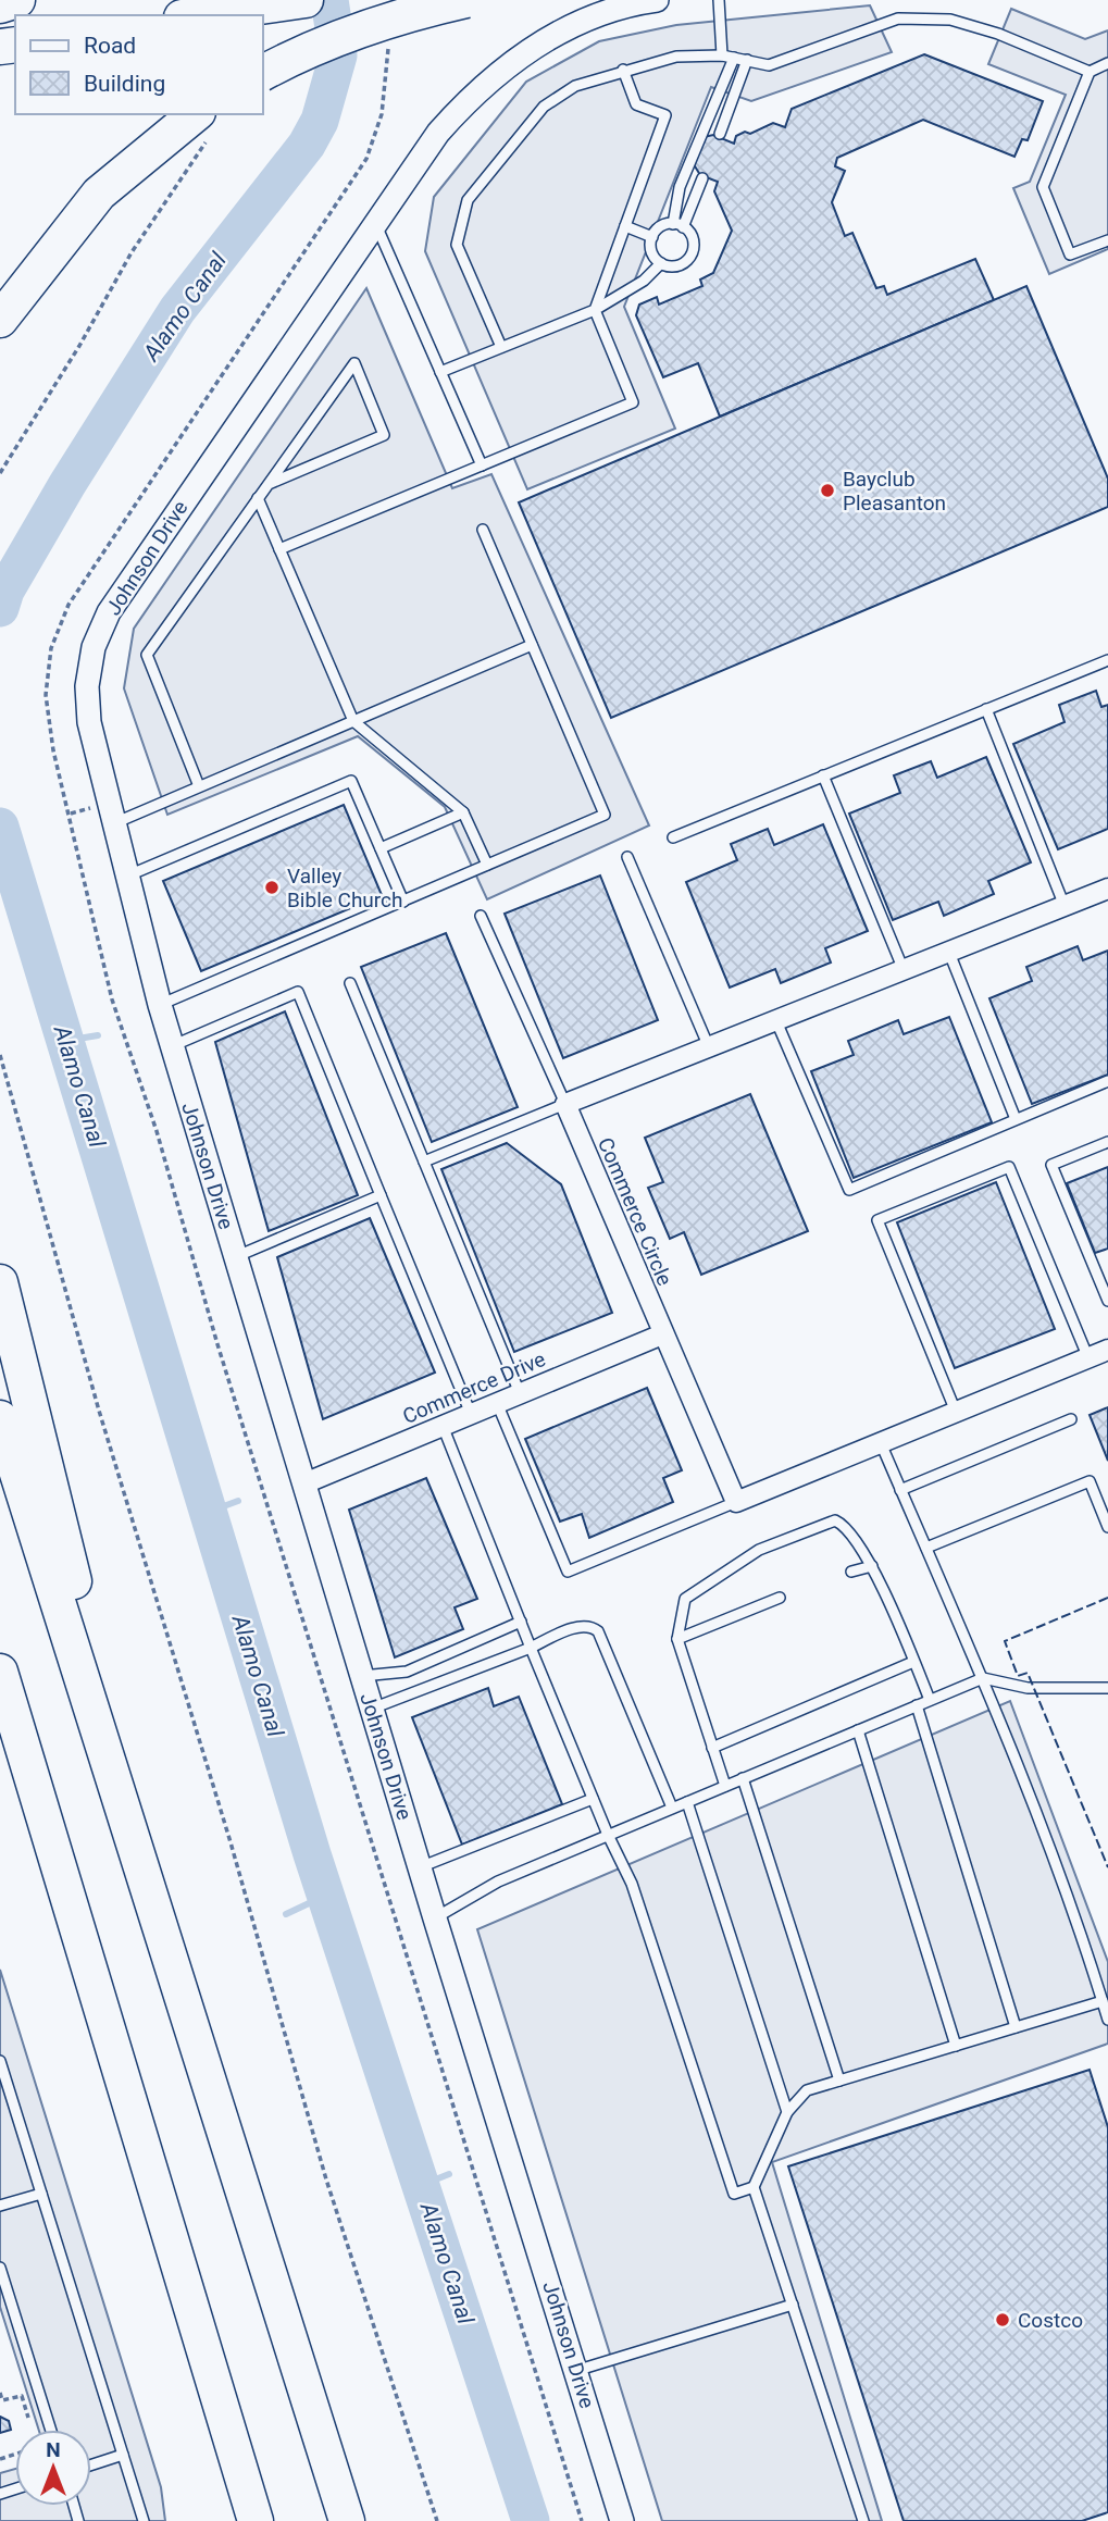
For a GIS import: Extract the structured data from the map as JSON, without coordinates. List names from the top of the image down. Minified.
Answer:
{"streets":{"street":["Johnson Drive","Commerce Circle","Commerce Drive"]},"crossings":[["Johnson Drive","Commerce Drive"],["Commerce Circle","Commerce Drive"]],"water":["Alamo Canal"],"places":["Bayclub Pleasanton","Valley Bible Church","Costco"],"legend":["Road","Building"],"north":"top"}
